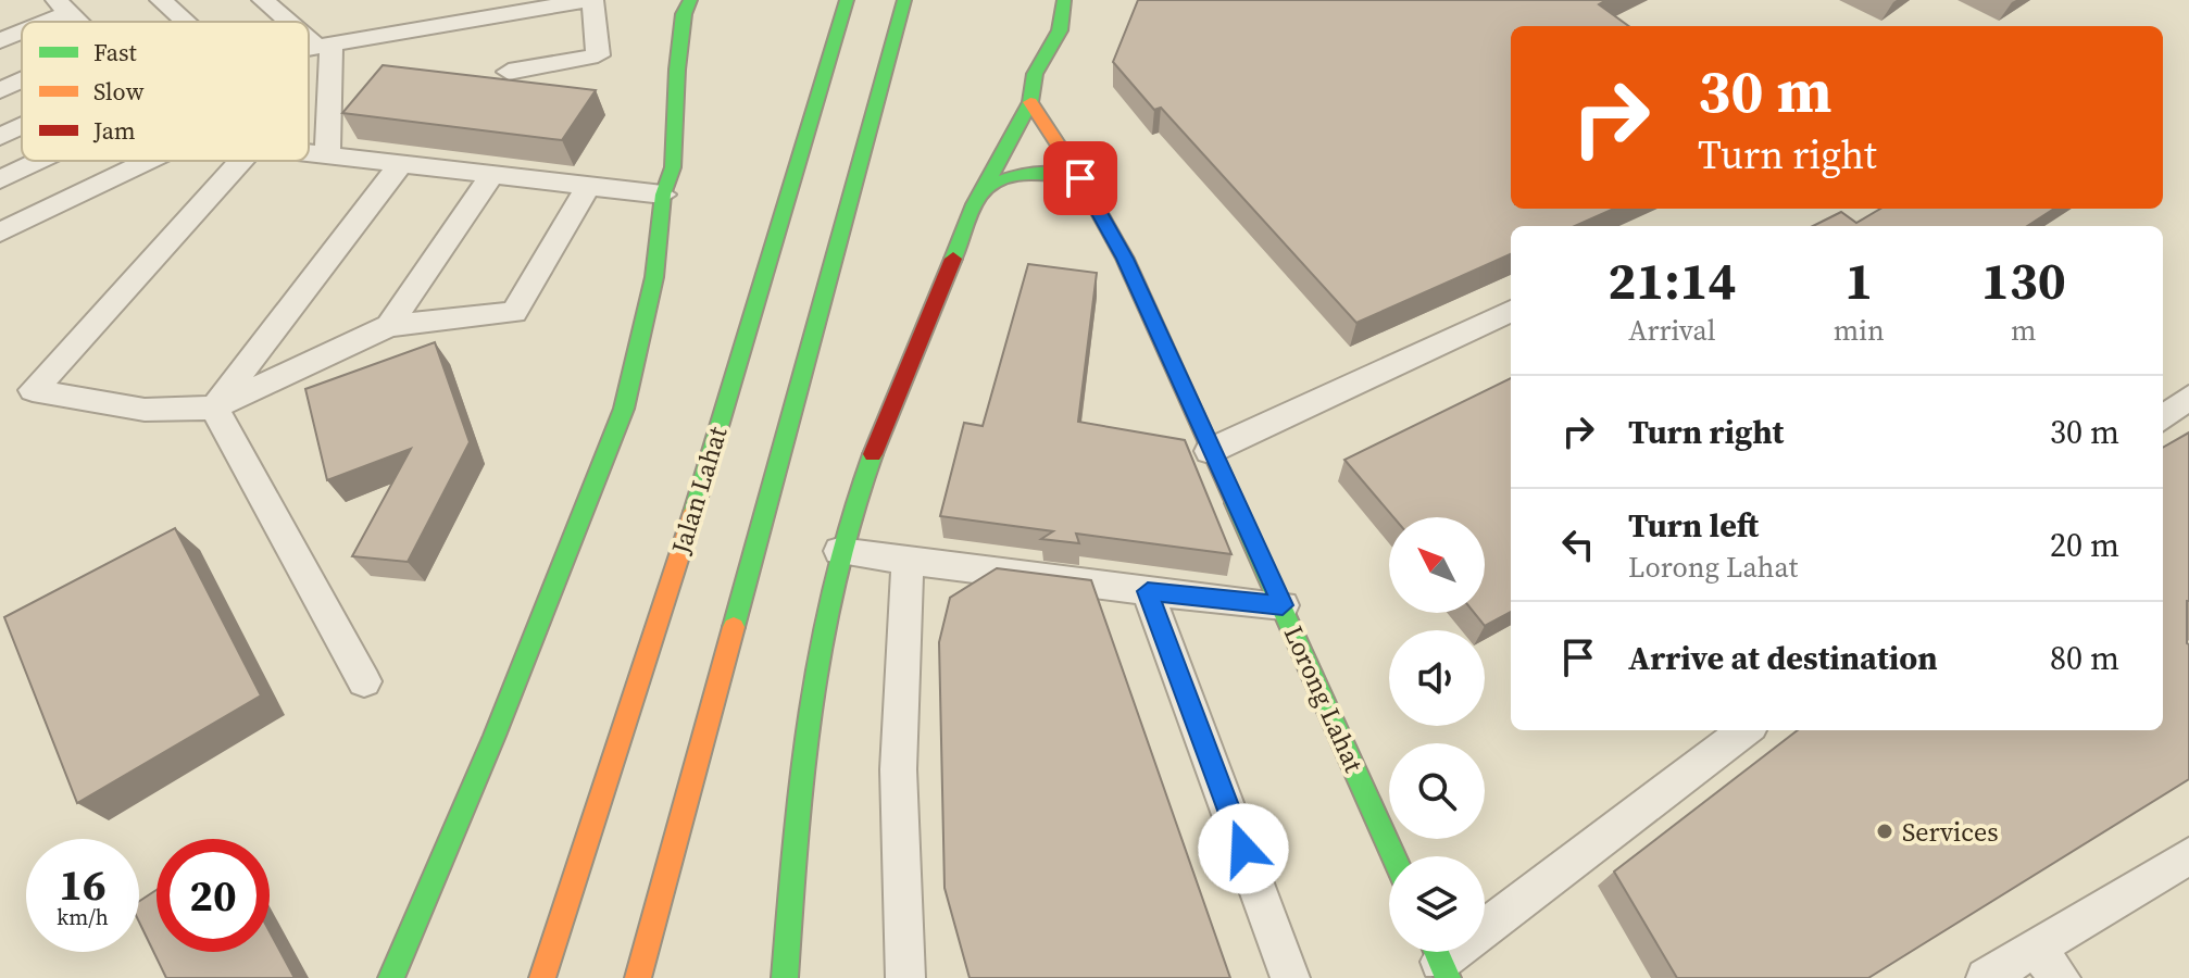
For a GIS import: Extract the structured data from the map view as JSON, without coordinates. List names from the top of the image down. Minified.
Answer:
{"streets":{"main road":["Jalan Lahat","Lorong Lahat"]},"places":["Services"],"legend":["Fast","Slow","Jam"],"north":"top left","page":{"turn":["30 m","Turn right"],"eta":["21:14","Arrival","1","min","130","m"],"list":[{"name":"Turn right","value":"30 m"},{"name":"Turn left","note":"Lorong Lahat","value":"20 m"},{"name":"Arrive at destination","value":"80 m"}],"speed":"16 km/h","limit":"20"}}
